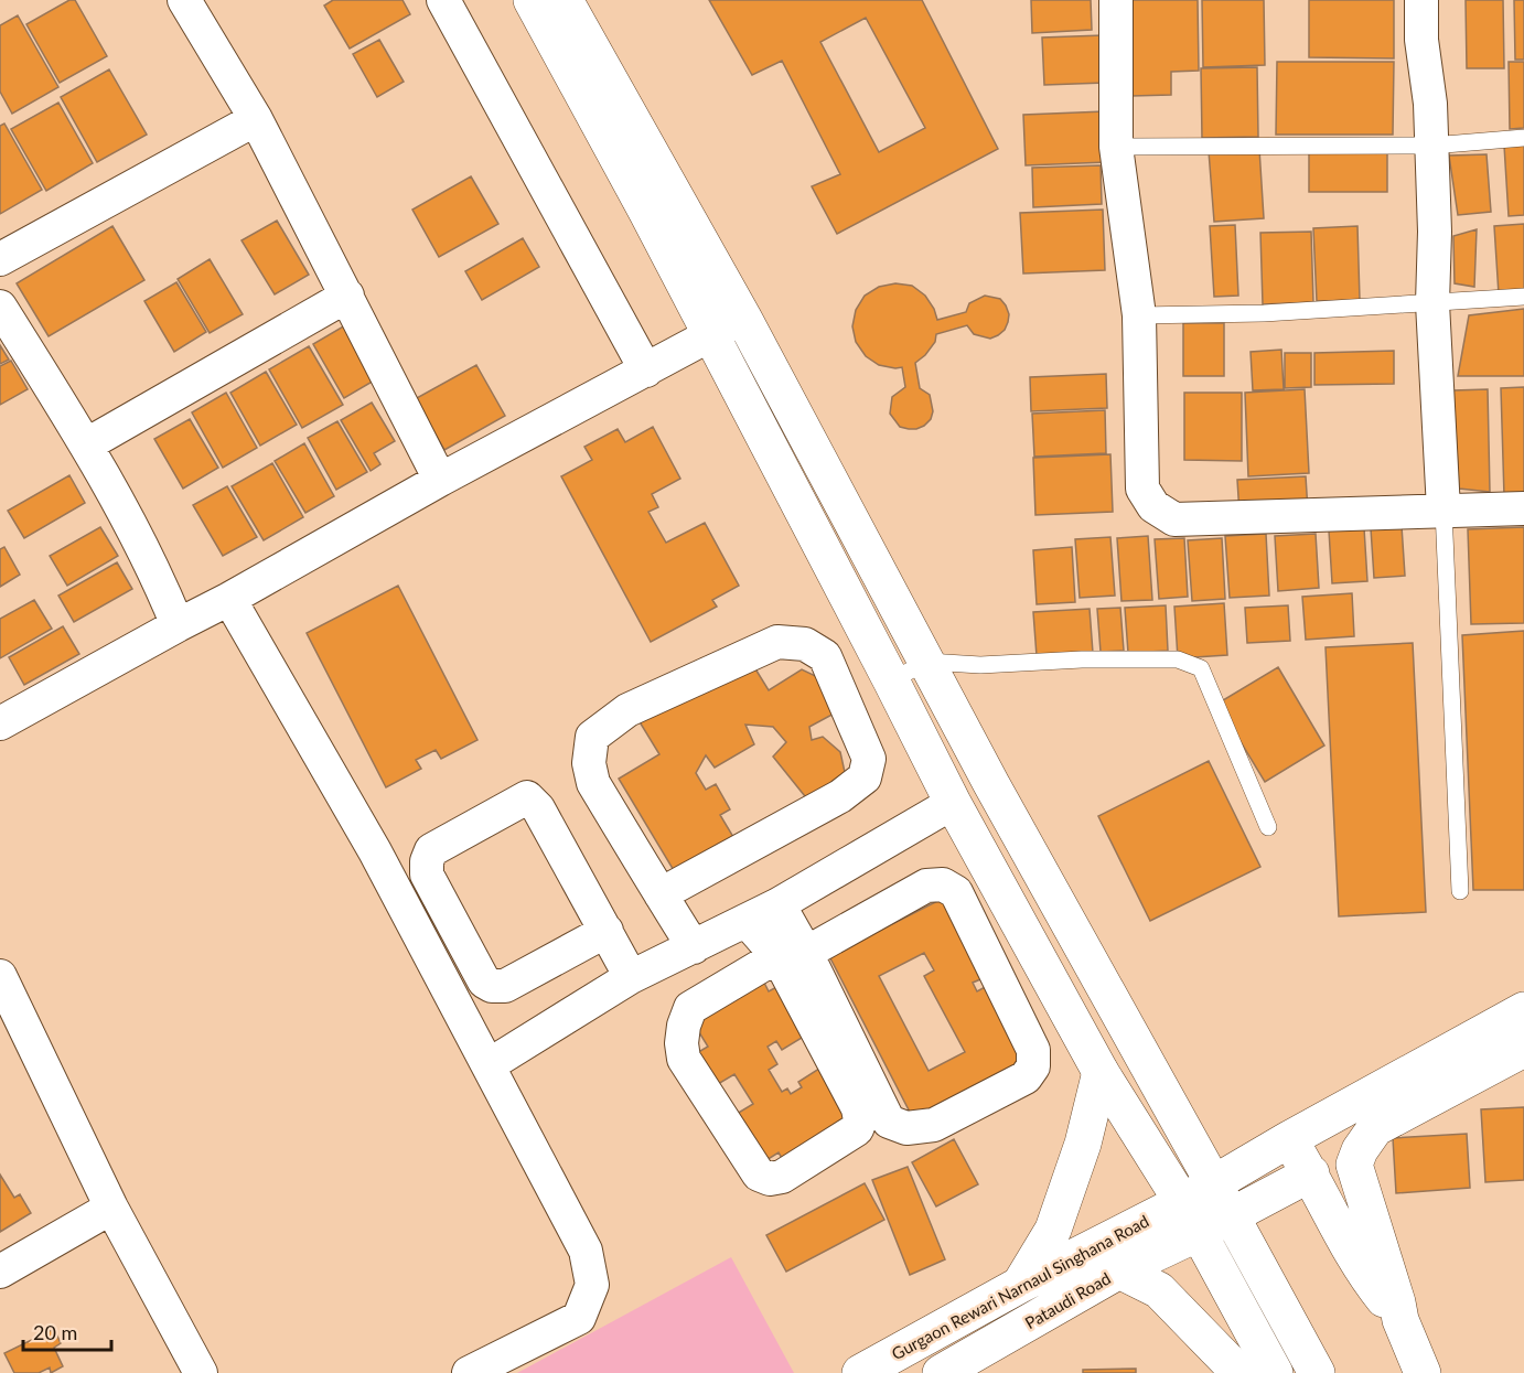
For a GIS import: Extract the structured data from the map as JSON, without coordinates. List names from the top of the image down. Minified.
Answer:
{"streets":{"main road":["Gurgaon Rewari Narnaul Singhana Road","Pataudi Road"]},"crossings":[["Gurgaon Rewari Narnaul Singhana Road","Pataudi Road"]],"scale_bar":"20 m"}
